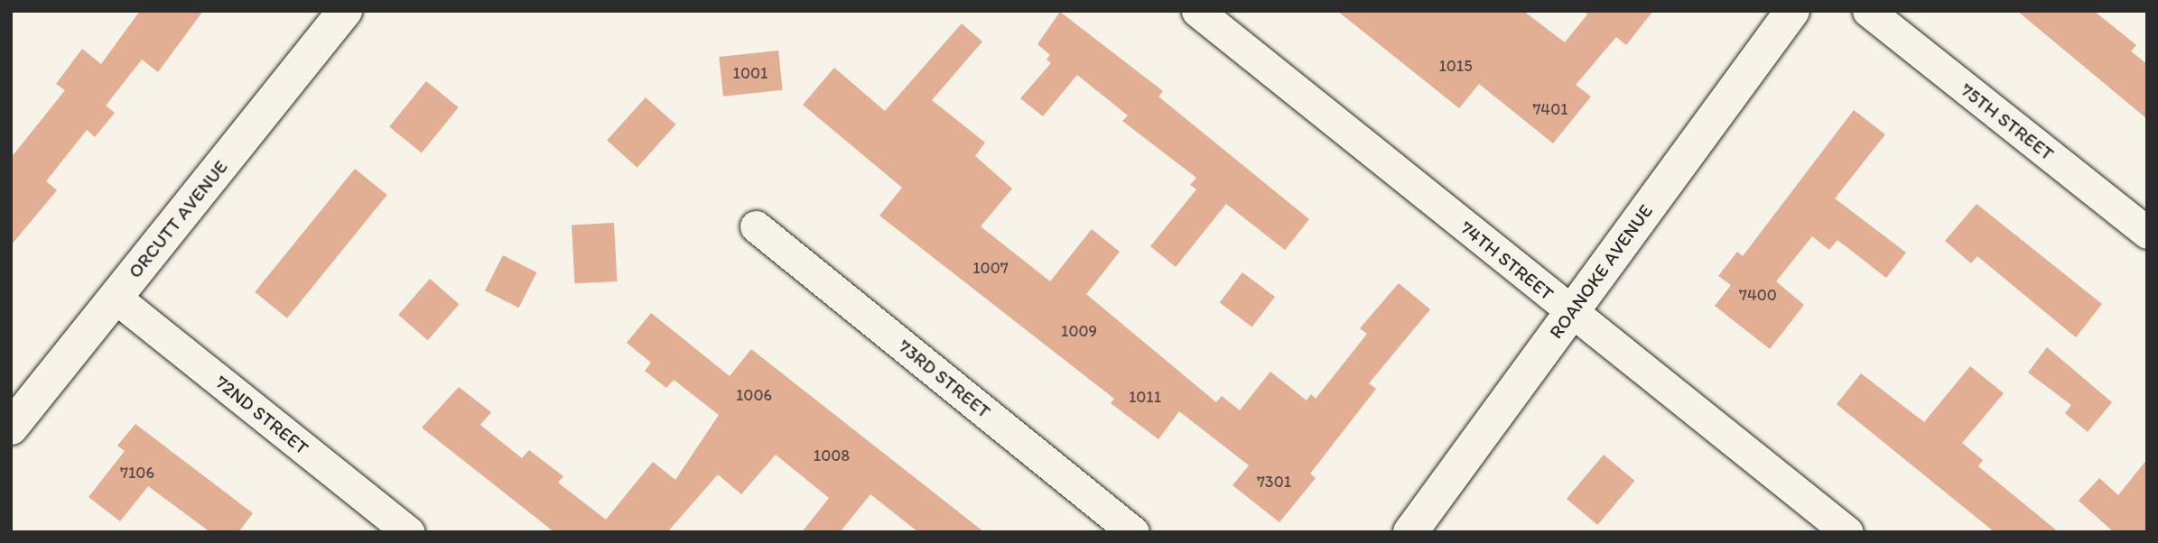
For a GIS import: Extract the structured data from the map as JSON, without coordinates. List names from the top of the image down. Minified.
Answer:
{"streets":{"street":["75TH STREET","ORCUTT AVENUE","74TH STREET","ROANOKE AVENUE","73RD STREET","72ND STREET"]},"crossings":[["ORCUTT AVENUE","72ND STREET"],["74TH STREET","ROANOKE AVENUE"]],"house_numbers":["1015","1001","7401","1007","7400","1009","1006","1011","1008","7106","7301"]}
